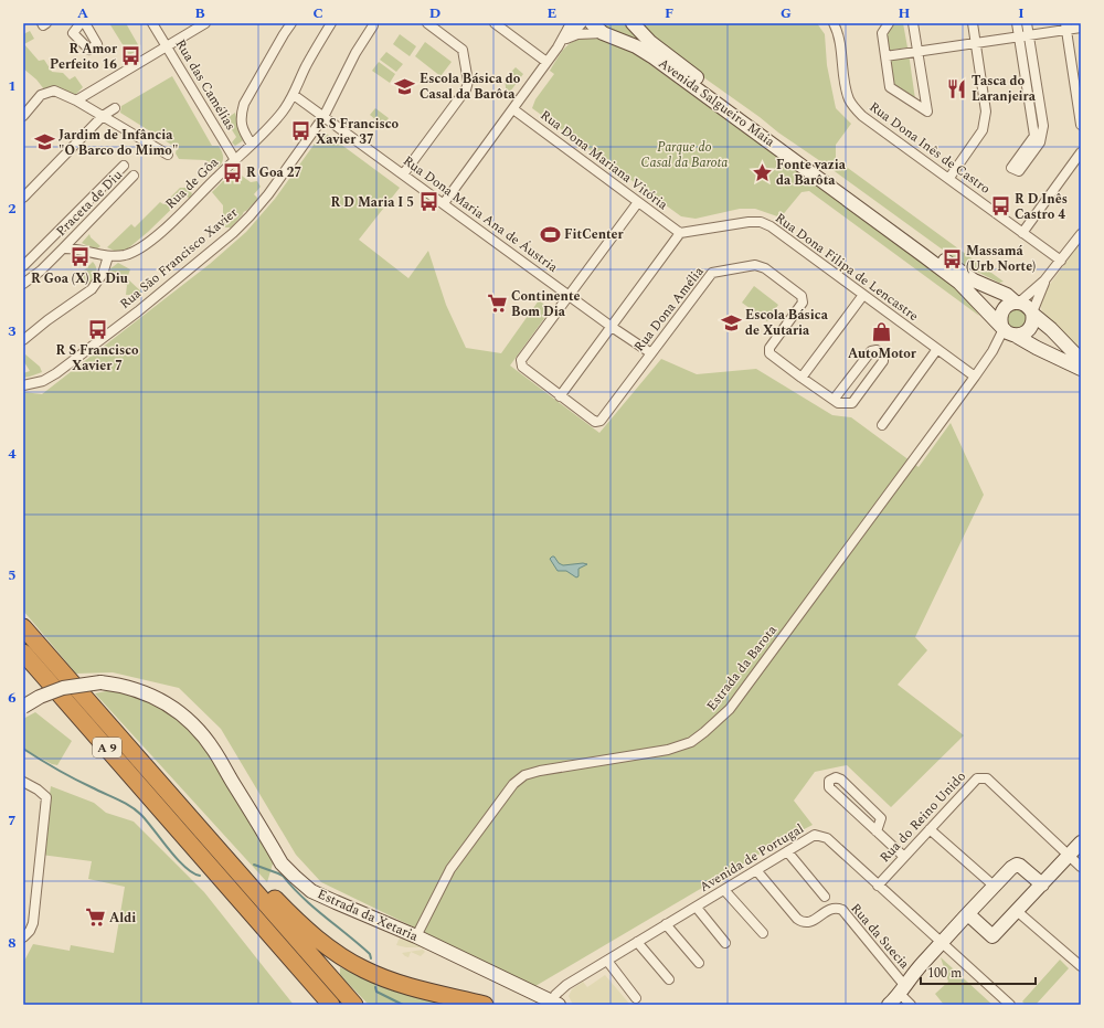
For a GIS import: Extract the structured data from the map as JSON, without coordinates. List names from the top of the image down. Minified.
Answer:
{"streets":{"highway":["A 9"],"street":["Rua das Camélias","Avenida Salgueiro Maia","Rua Dona Inês de Castro","Rua Dona Mariana Vitória","Rua de Gôa","Praceta de Diu","Rua Dona Maria Ana de Áustria","Rua São Francisco Xavier","Rua Dona Filipa de Lencastre","Rua Dona Amélia","Estrada da Barota","Rua do Reino Unido","Avenida de Portugal","Estrada da Xetaria","Rua da Suecia"]},"crossings":[["Rua das Camélias","Rua de Gôa"],["Avenida Salgueiro Maia","Estrada da Barota"],["Rua Dona Mariana Vitória","Rua Dona Filipa de Lencastre"],["Rua de Gôa","Praceta de Diu"],["Rua de Gôa","Rua Dona Maria Ana de Áustria"],["Rua Dona Maria Ana de Áustria","Rua São Francisco Xavier"],["Rua Dona Maria Ana de Áustria","Rua Dona Amélia"],["Rua Dona Filipa de Lencastre","Estrada da Barota"],["Estrada da Barota","Estrada da Xetaria"],["Rua do Reino Unido","Avenida de Portugal"],["Avenida de Portugal","Estrada da Xetaria"],["Avenida de Portugal","Rua da Suecia"]],"parks":["Parque do Casal da Barota"],"places":{"bus stop":["R Amor Perfeito 16","R S Francisco Xavier 37","R Goa 27","R D Maria I 5","R D Inês Castro 4","R Goa (X) R Diu","Massamá (Urb Norte)","R S Francisco Xavier 7"],"school or university":["Escola Básica do Casal da Barôta","Jardim de Infância \"O Barco do Mimo\"","Escola Básica de Xutaria"],"restaurant":["Tasca do Laranjeira"],"place":["Fonte vazia da Barôta"],"sports":["FitCenter"],"supermarket":["Continente Bom Dia","Aldi"],"shop":["AutoMotor"]},"scale_bar":"100 m","grid":{"columns":["A","B","C","D","E","F","G","H","I"],"rows":["1","2","3","4","5","6","7","8"]}}
